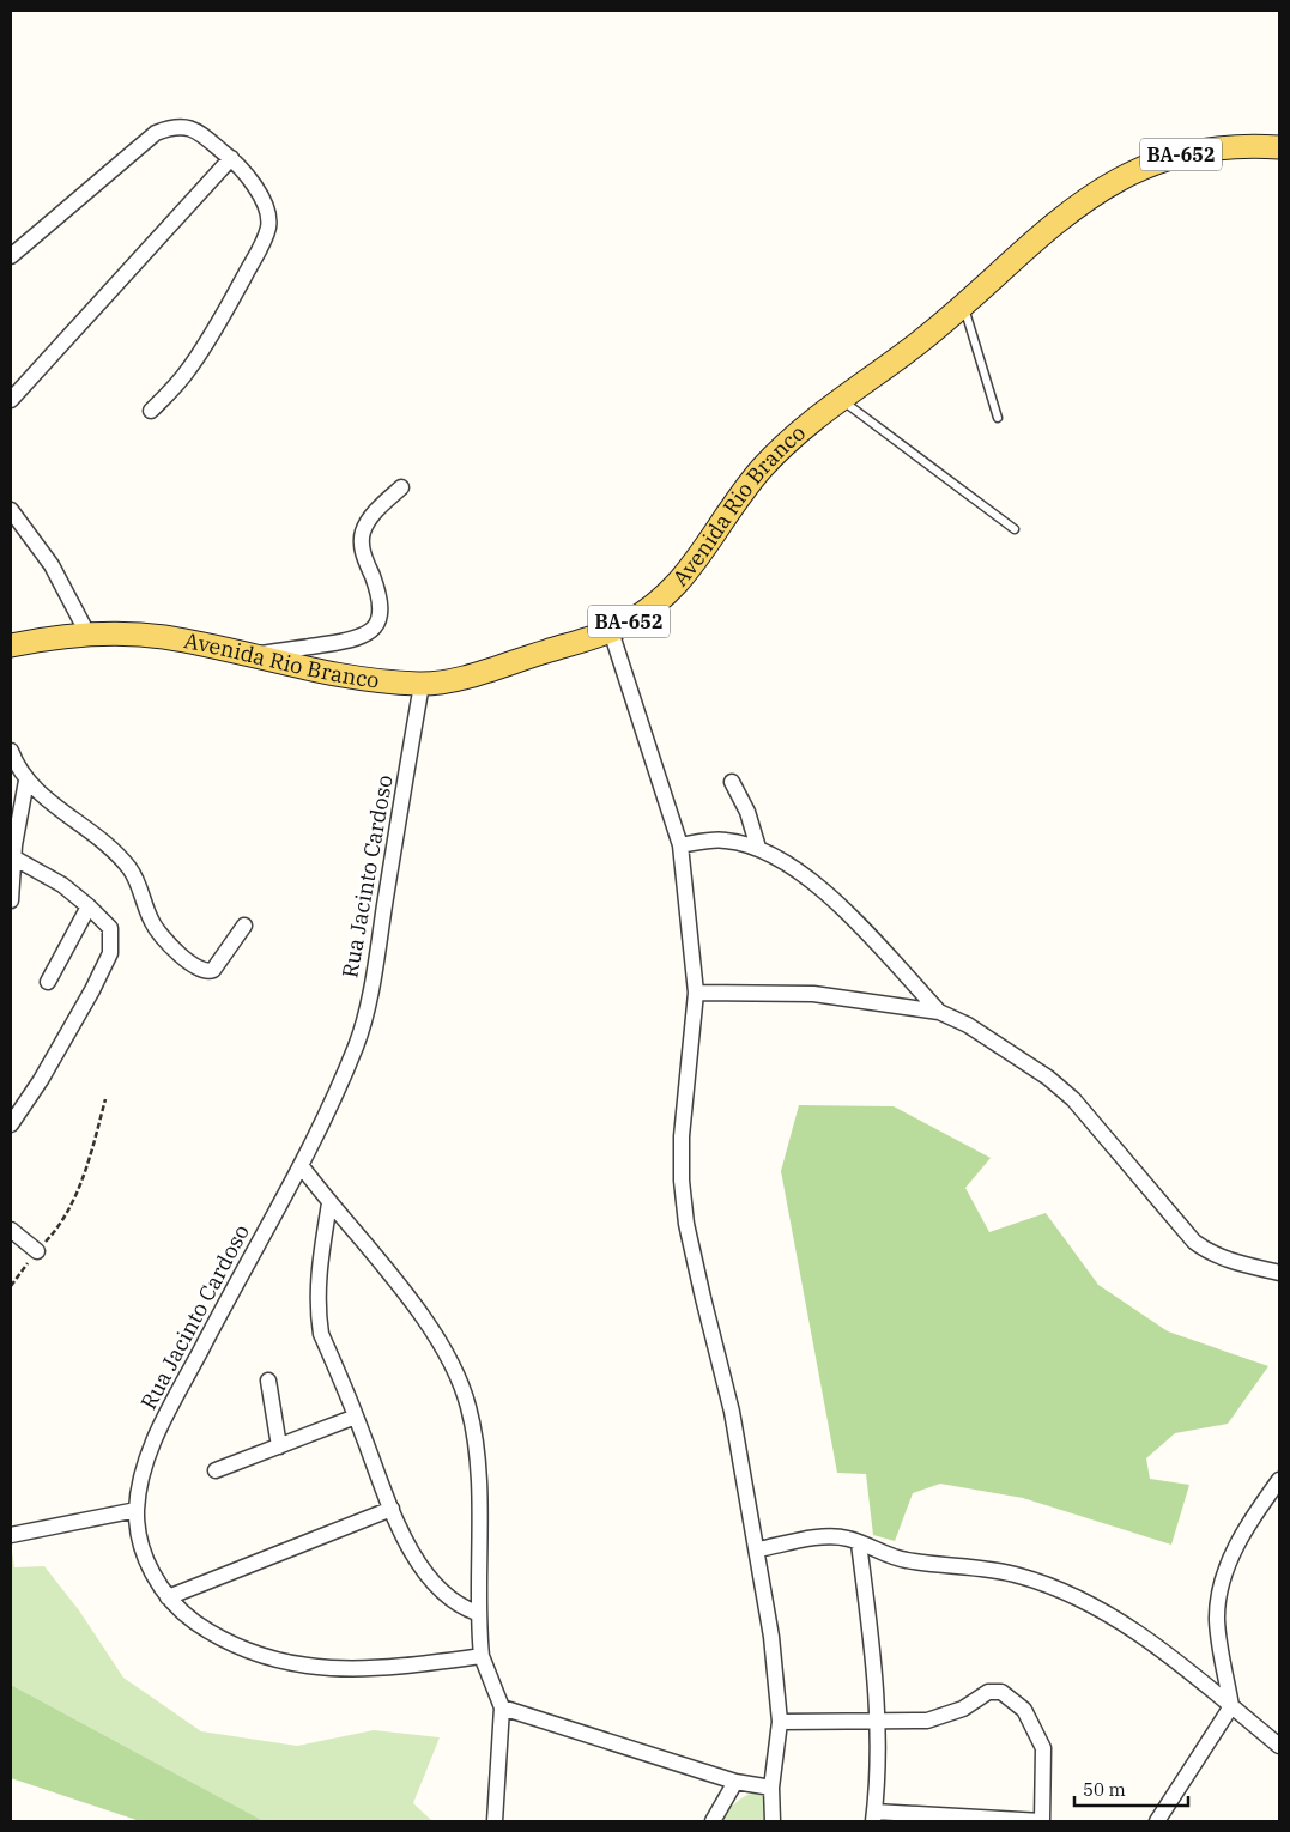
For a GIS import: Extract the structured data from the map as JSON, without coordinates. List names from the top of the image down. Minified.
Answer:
{"streets":{"main road":["BA-652","Avenida Rio Branco"],"street":["Rua Jacinto Cardoso"]},"crossings":[["Avenida Rio Branco","Rua Jacinto Cardoso"]],"scale_bar":"50 m"}
